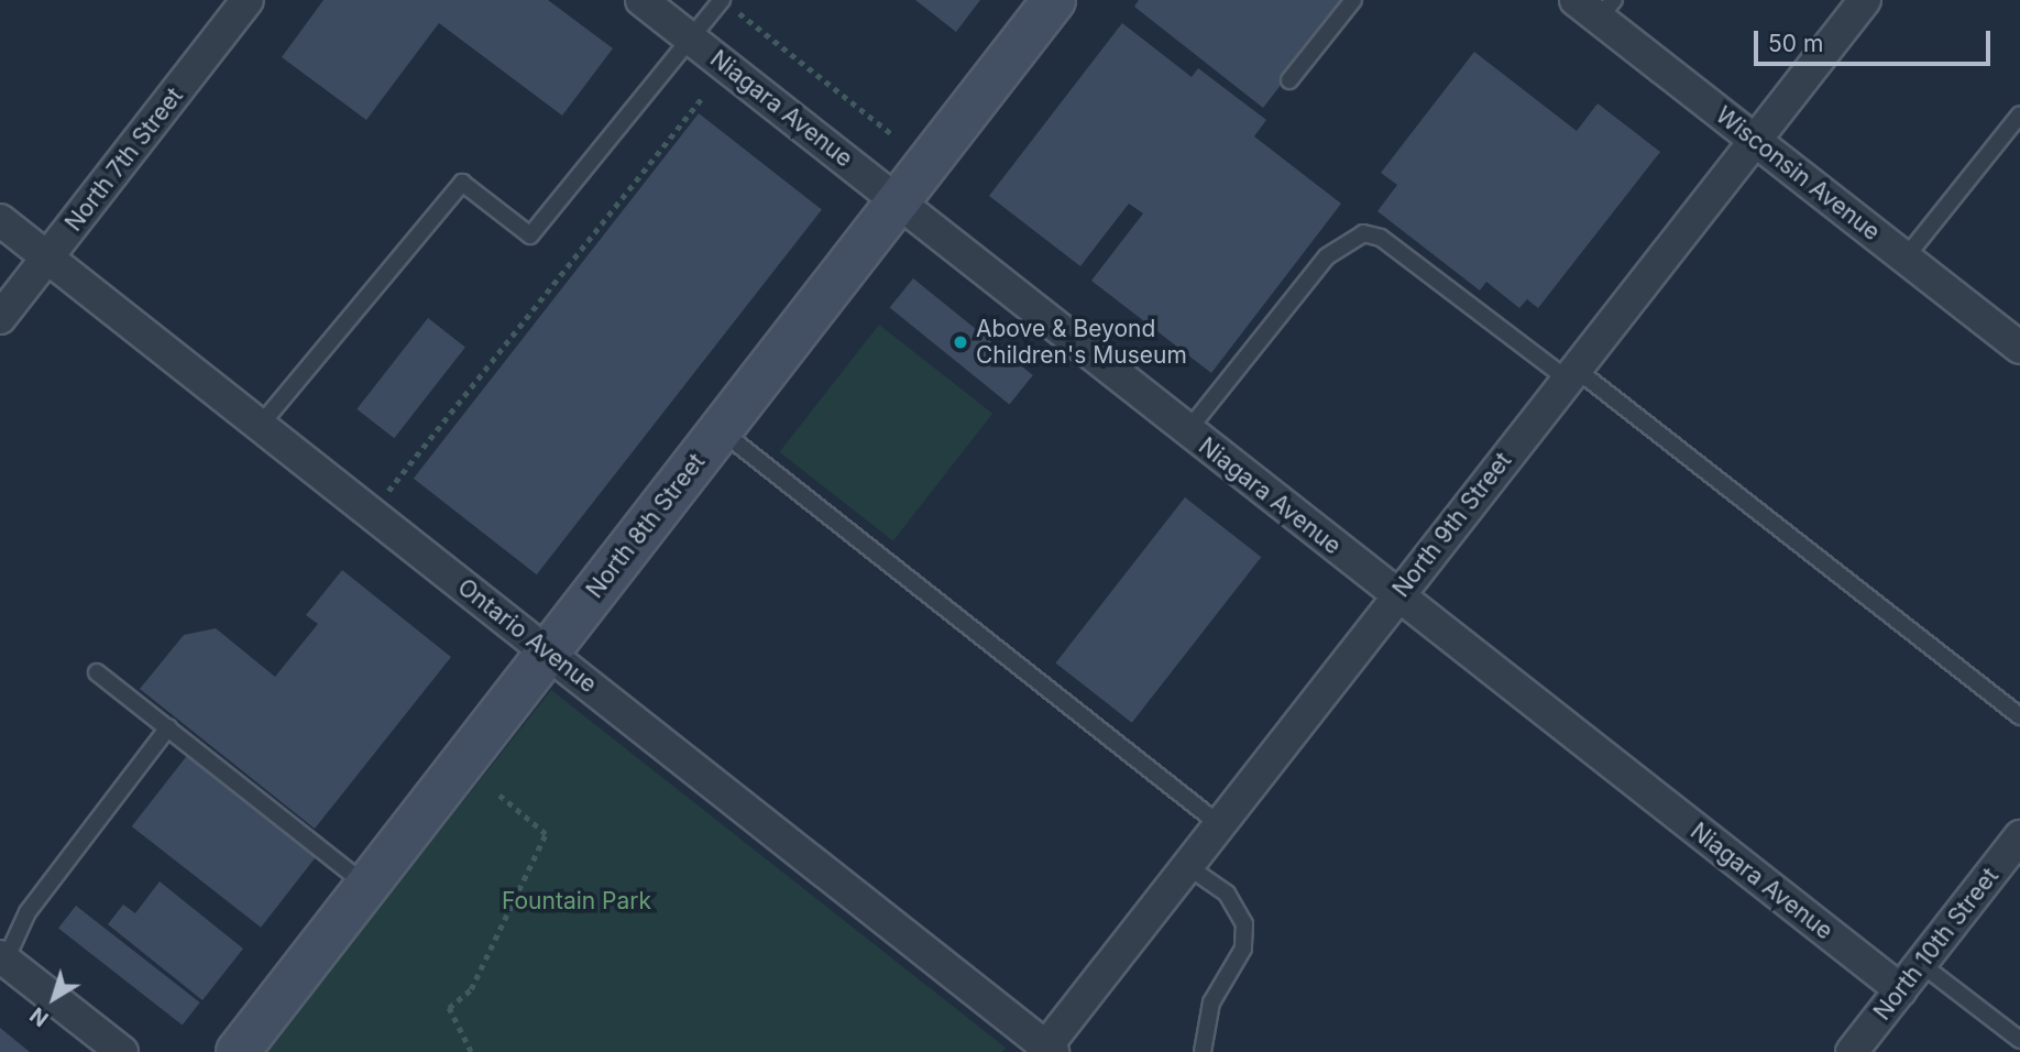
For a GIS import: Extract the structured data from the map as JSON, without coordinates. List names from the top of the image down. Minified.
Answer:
{"streets":{"main road":["North 8th Street"],"street":["Niagara Avenue","North 7th Street","Wisconsin Avenue","North 9th Street","Ontario Avenue","North 10th Street"]},"crossings":[["Niagara Avenue","North 9th Street"],["Niagara Avenue","North 8th Street"],["Niagara Avenue","North 10th Street"],["North 7th Street","Ontario Avenue"],["Wisconsin Avenue","North 9th Street"],["North 9th Street","Ontario Avenue"],["North 8th Street","Ontario Avenue"]],"parks":["Fountain Park"],"places":["Above & Beyond Children's Museum"],"scale_bar":"50 m","north":"bottom left"}
